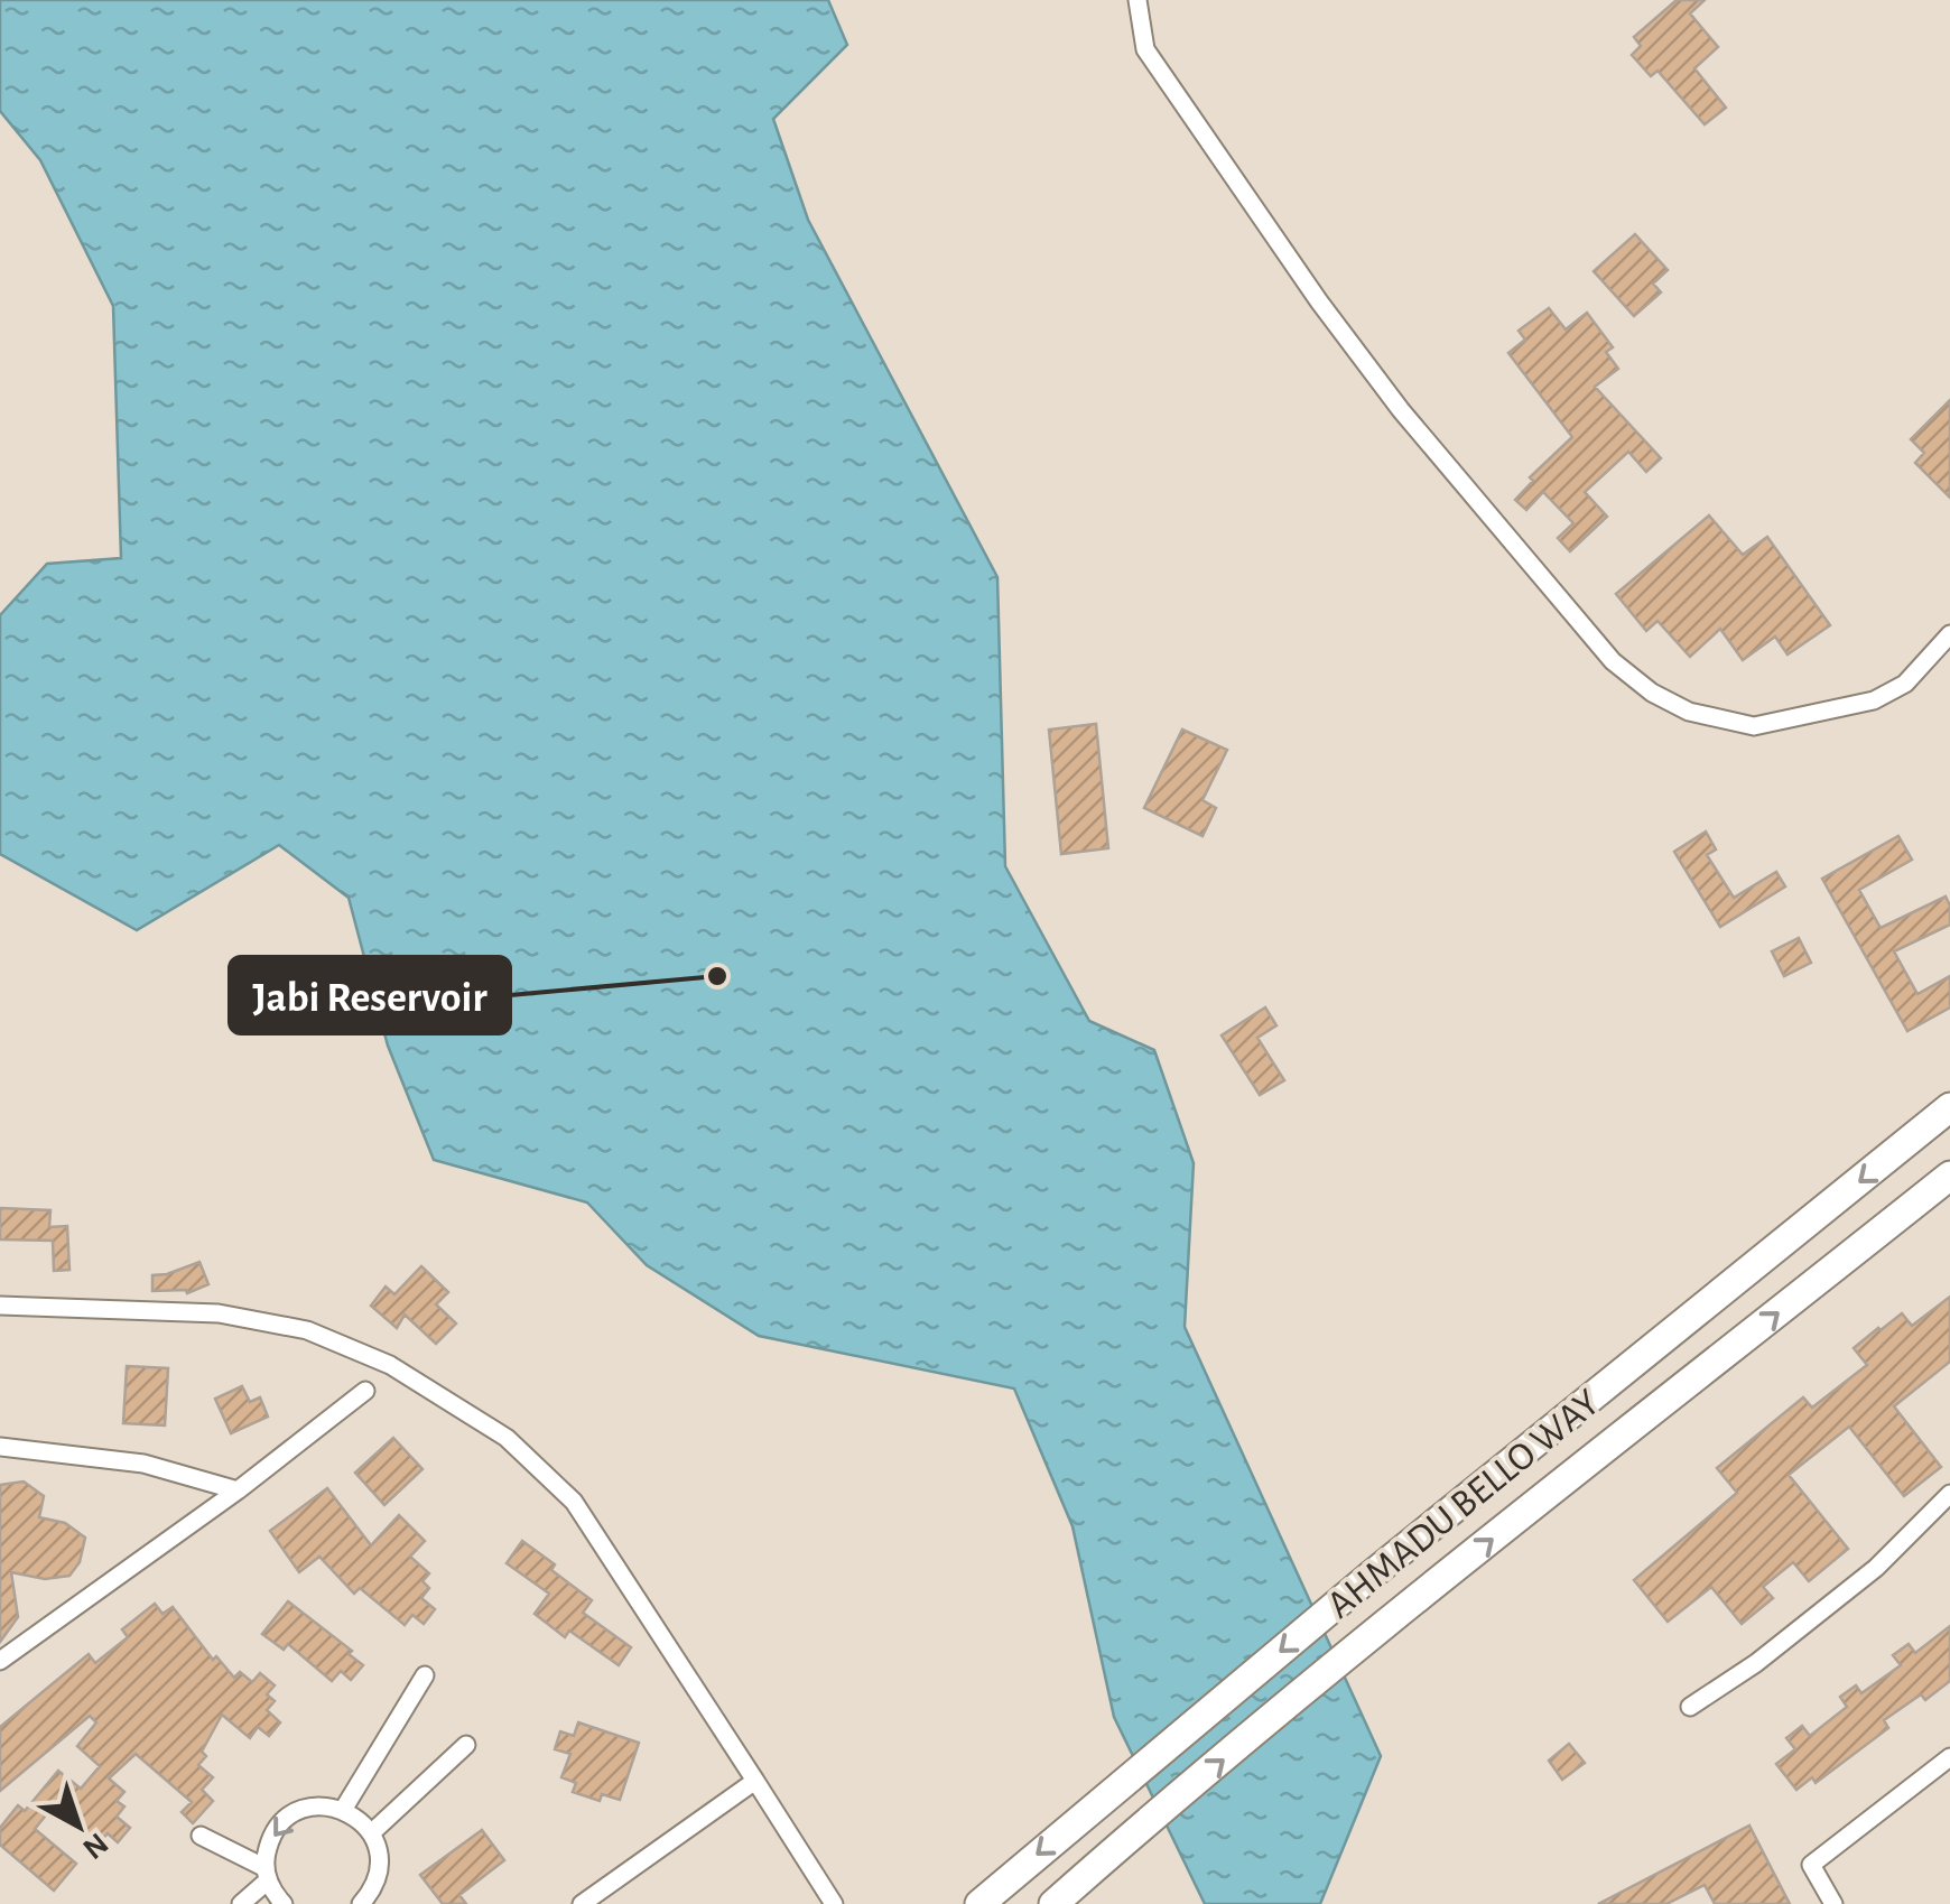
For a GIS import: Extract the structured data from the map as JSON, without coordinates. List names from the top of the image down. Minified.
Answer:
{"streets":{"main road":["AHMADU BELLO WAY"]},"places":["Jabi Reservoir"],"north":"bottom right"}
